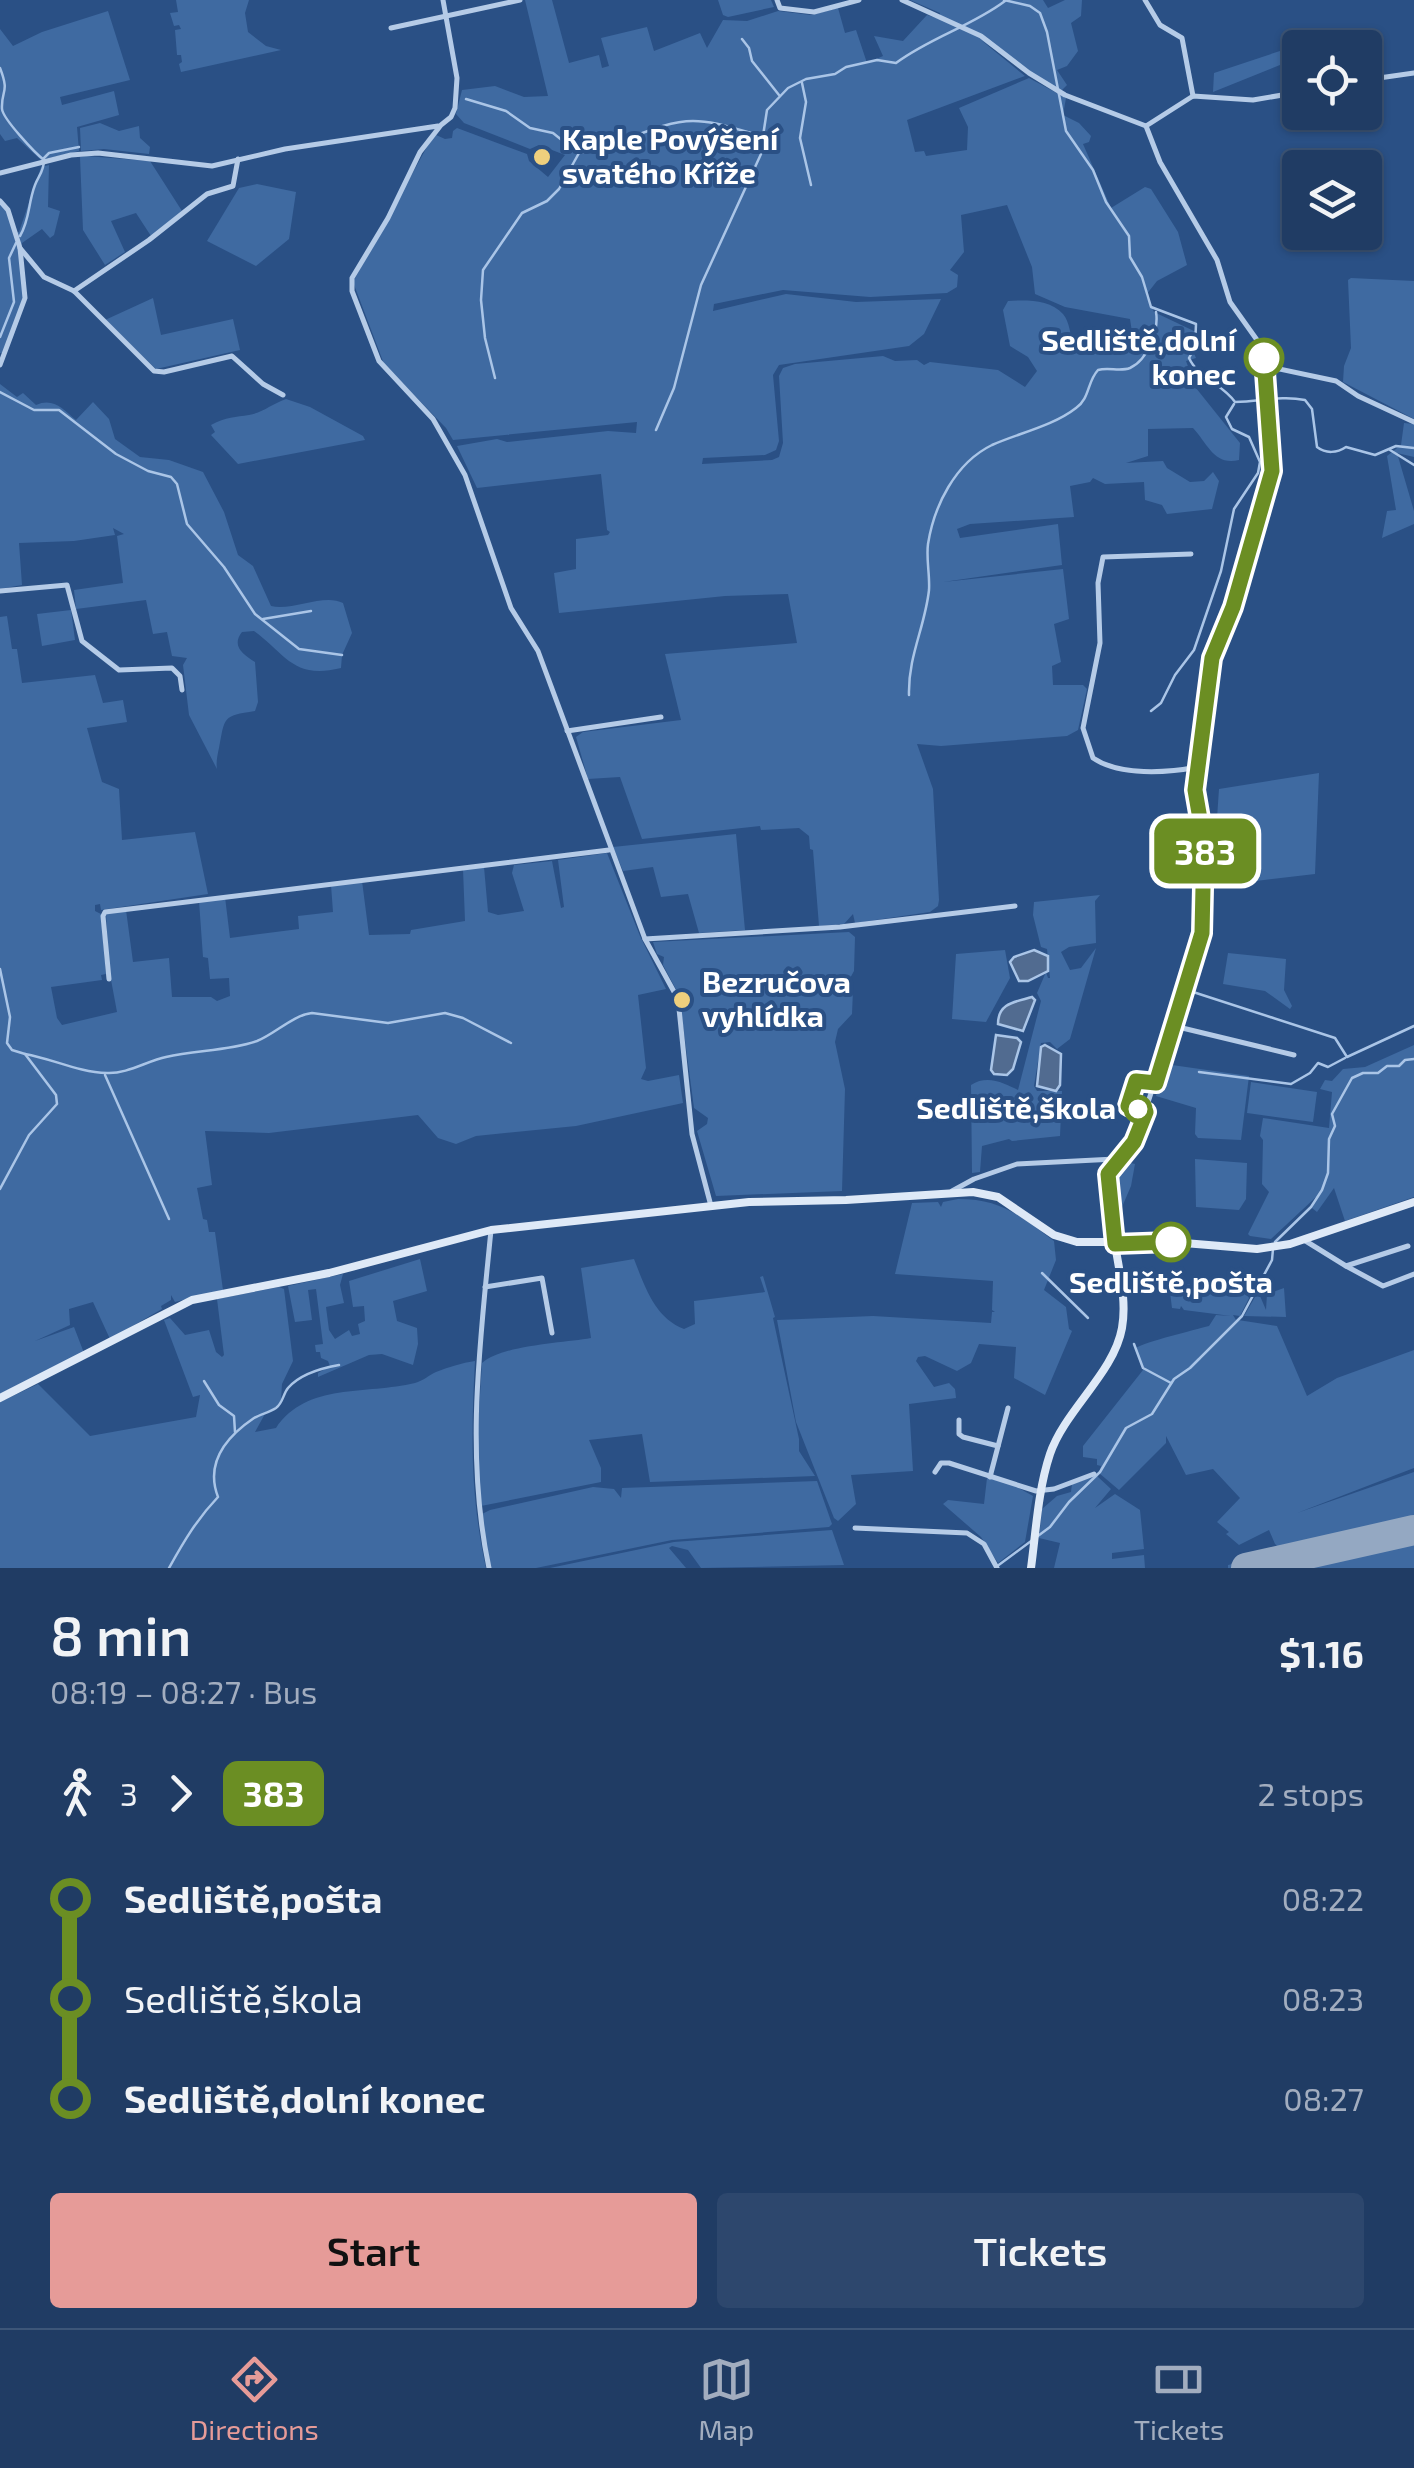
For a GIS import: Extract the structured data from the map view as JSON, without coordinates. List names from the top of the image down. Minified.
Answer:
{"places":["Kaple Povýšení svatého Kříže","Sedliště,dolní konec","Bezručova vyhlídka","Sedliště,škola","Sedliště,pošta"],"lines":["bus line 383"],"page":{"on_map":"383","heading":["8 min","08:19 – 08:27 · Bus","$1.16"],"legs":["3","383","2 stops"],"list":[{"name":"Sedliště,pošta","value":"08:22"},{"name":"Sedliště,škola","value":"08:23"},{"name":"Sedliště,dolní konec","value":"08:27"}],"buttons":["Start","Tickets"],"tabs":["Directions","Map","Tickets"]}}
